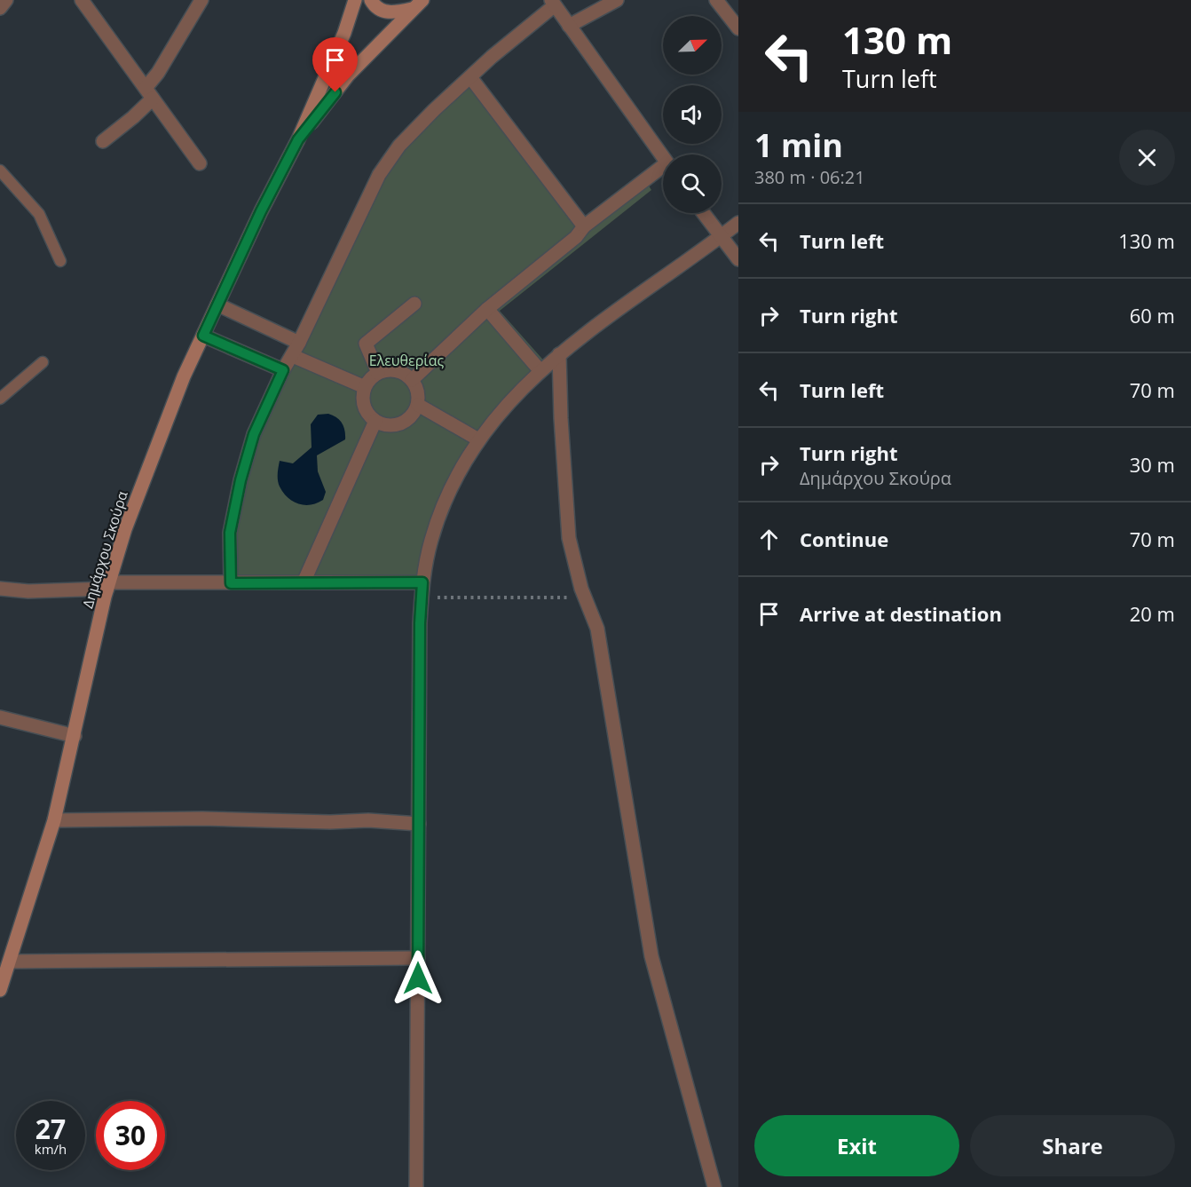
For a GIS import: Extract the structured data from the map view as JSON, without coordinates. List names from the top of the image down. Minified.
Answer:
{"streets":{"main road":["Δημάρχου Σκούρα"]},"parks":["Ελευθερίας"],"north":"top right","page":{"turn":["130 m","Turn left"],"heading":["1 min","380 m · 06:21"],"list":[{"name":"Turn left","value":"130 m"},{"name":"Turn right","value":"60 m"},{"name":"Turn left","value":"70 m"},{"name":"Turn right","note":"Δημάρχου Σκούρα","value":"30 m"},{"name":"Continue","value":"70 m"},{"name":"Arrive at destination","value":"20 m"}],"speed":"27 km/h","limit":"30","buttons":["Exit","Share"]}}
